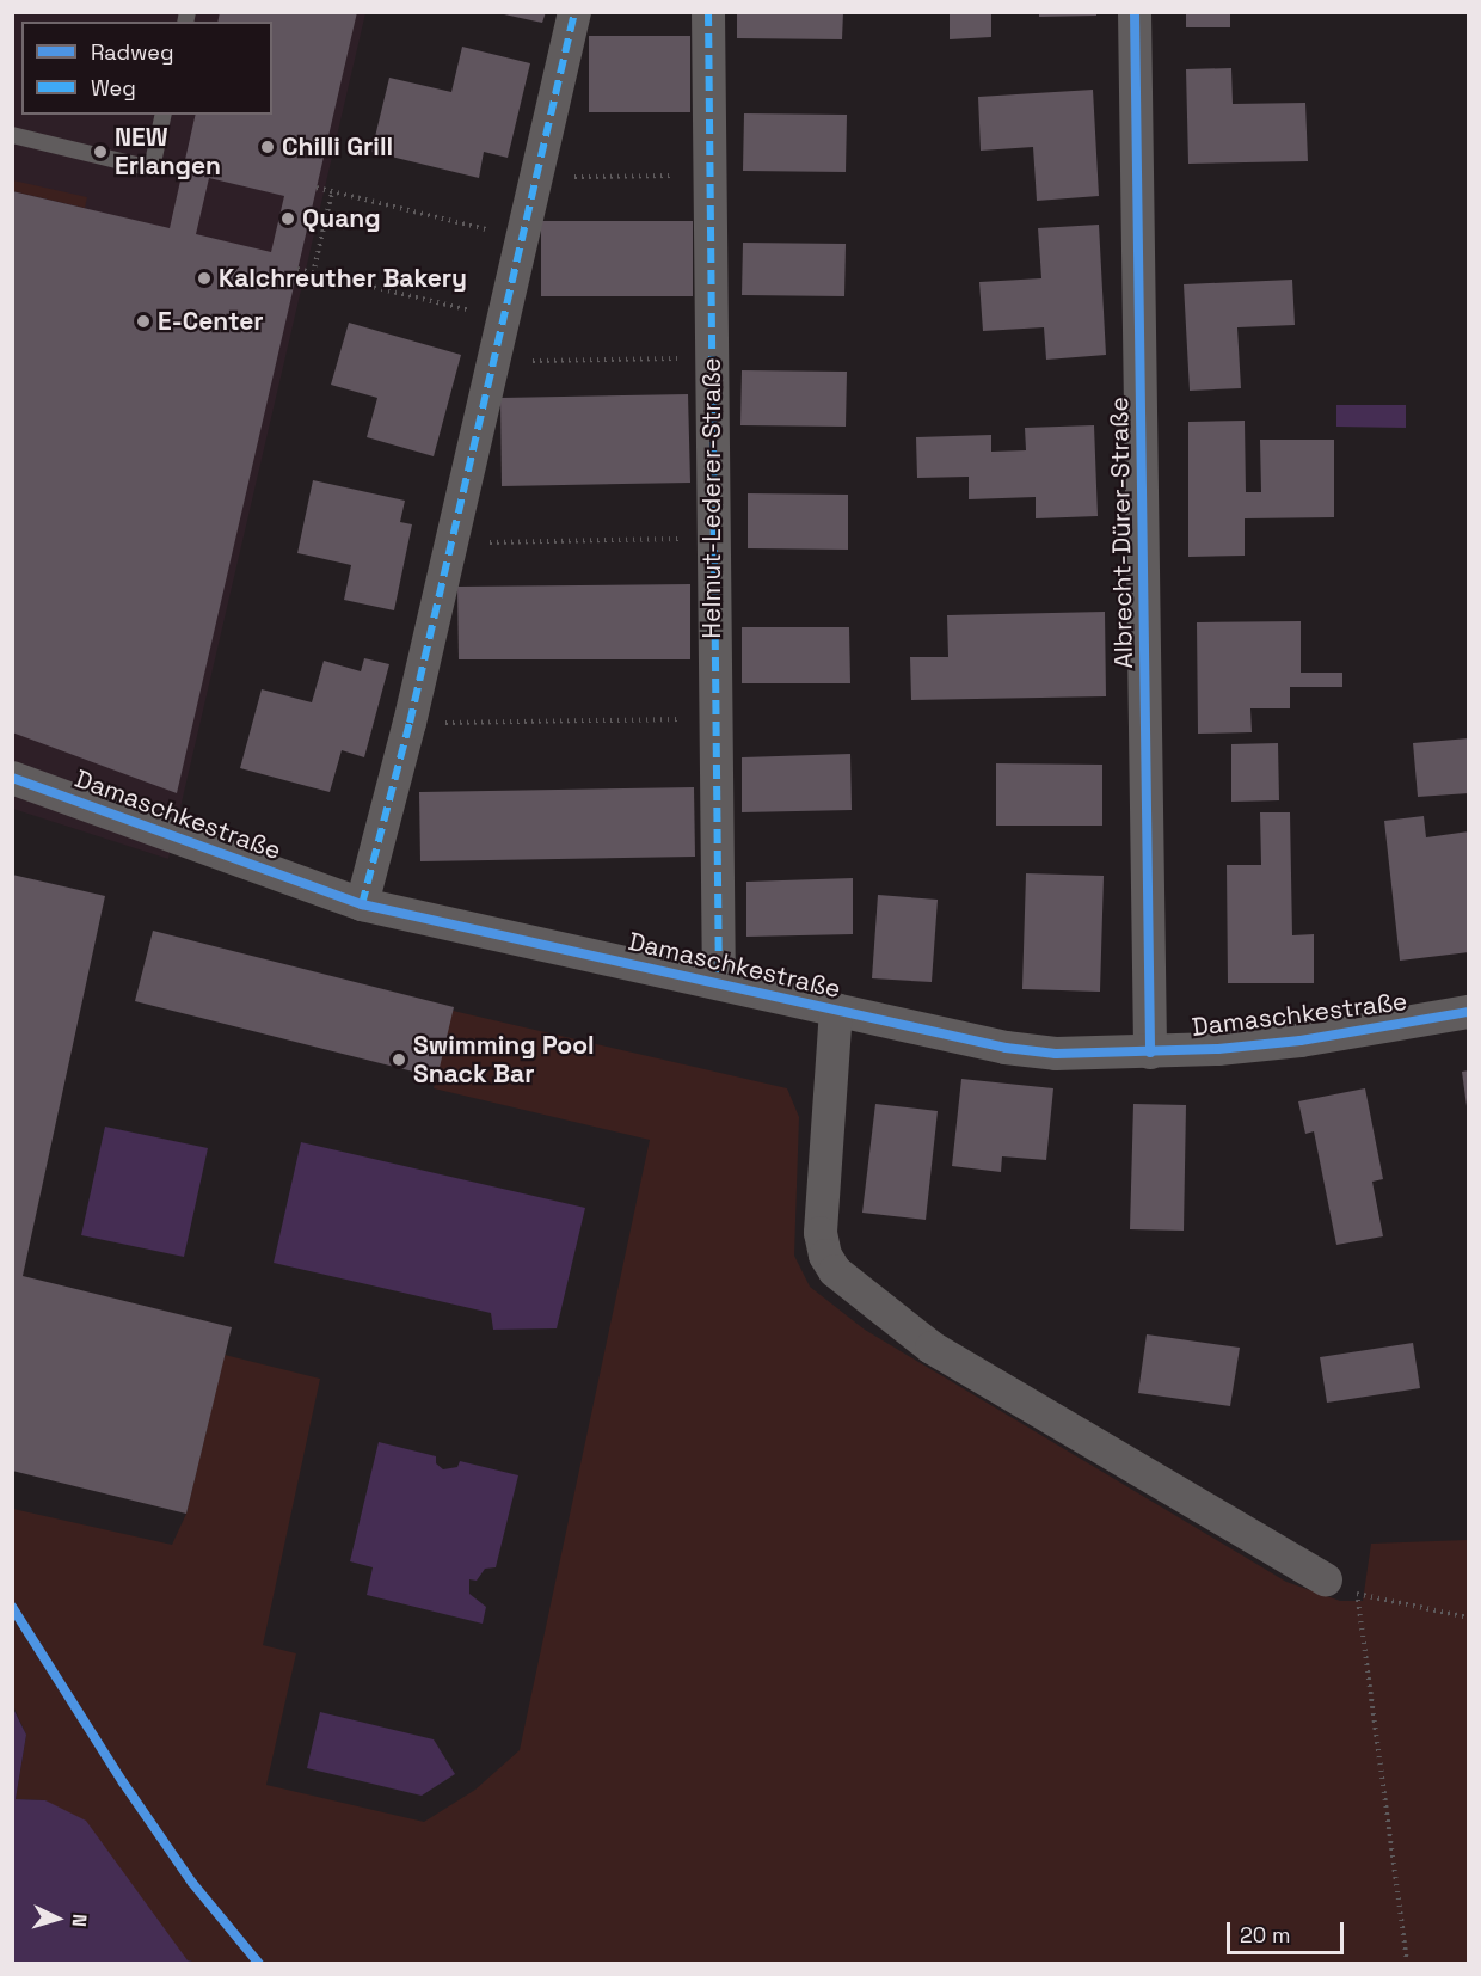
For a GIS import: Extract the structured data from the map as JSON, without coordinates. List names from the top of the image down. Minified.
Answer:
{"streets":{"street":["Helmut-Lederer-Straße","Albrecht-Dürer-Straße","Damaschkestraße"]},"crossings":[["Helmut-Lederer-Straße","Damaschkestraße"],["Albrecht-Dürer-Straße","Damaschkestraße"]],"places":["Chilli Grill","NEW Erlangen","Quang","Kalchreuther Bakery","E-Center","Swimming Pool Snack Bar"],"legend":["Radweg","Weg"],"scale_bar":"20 m","north":"right"}
